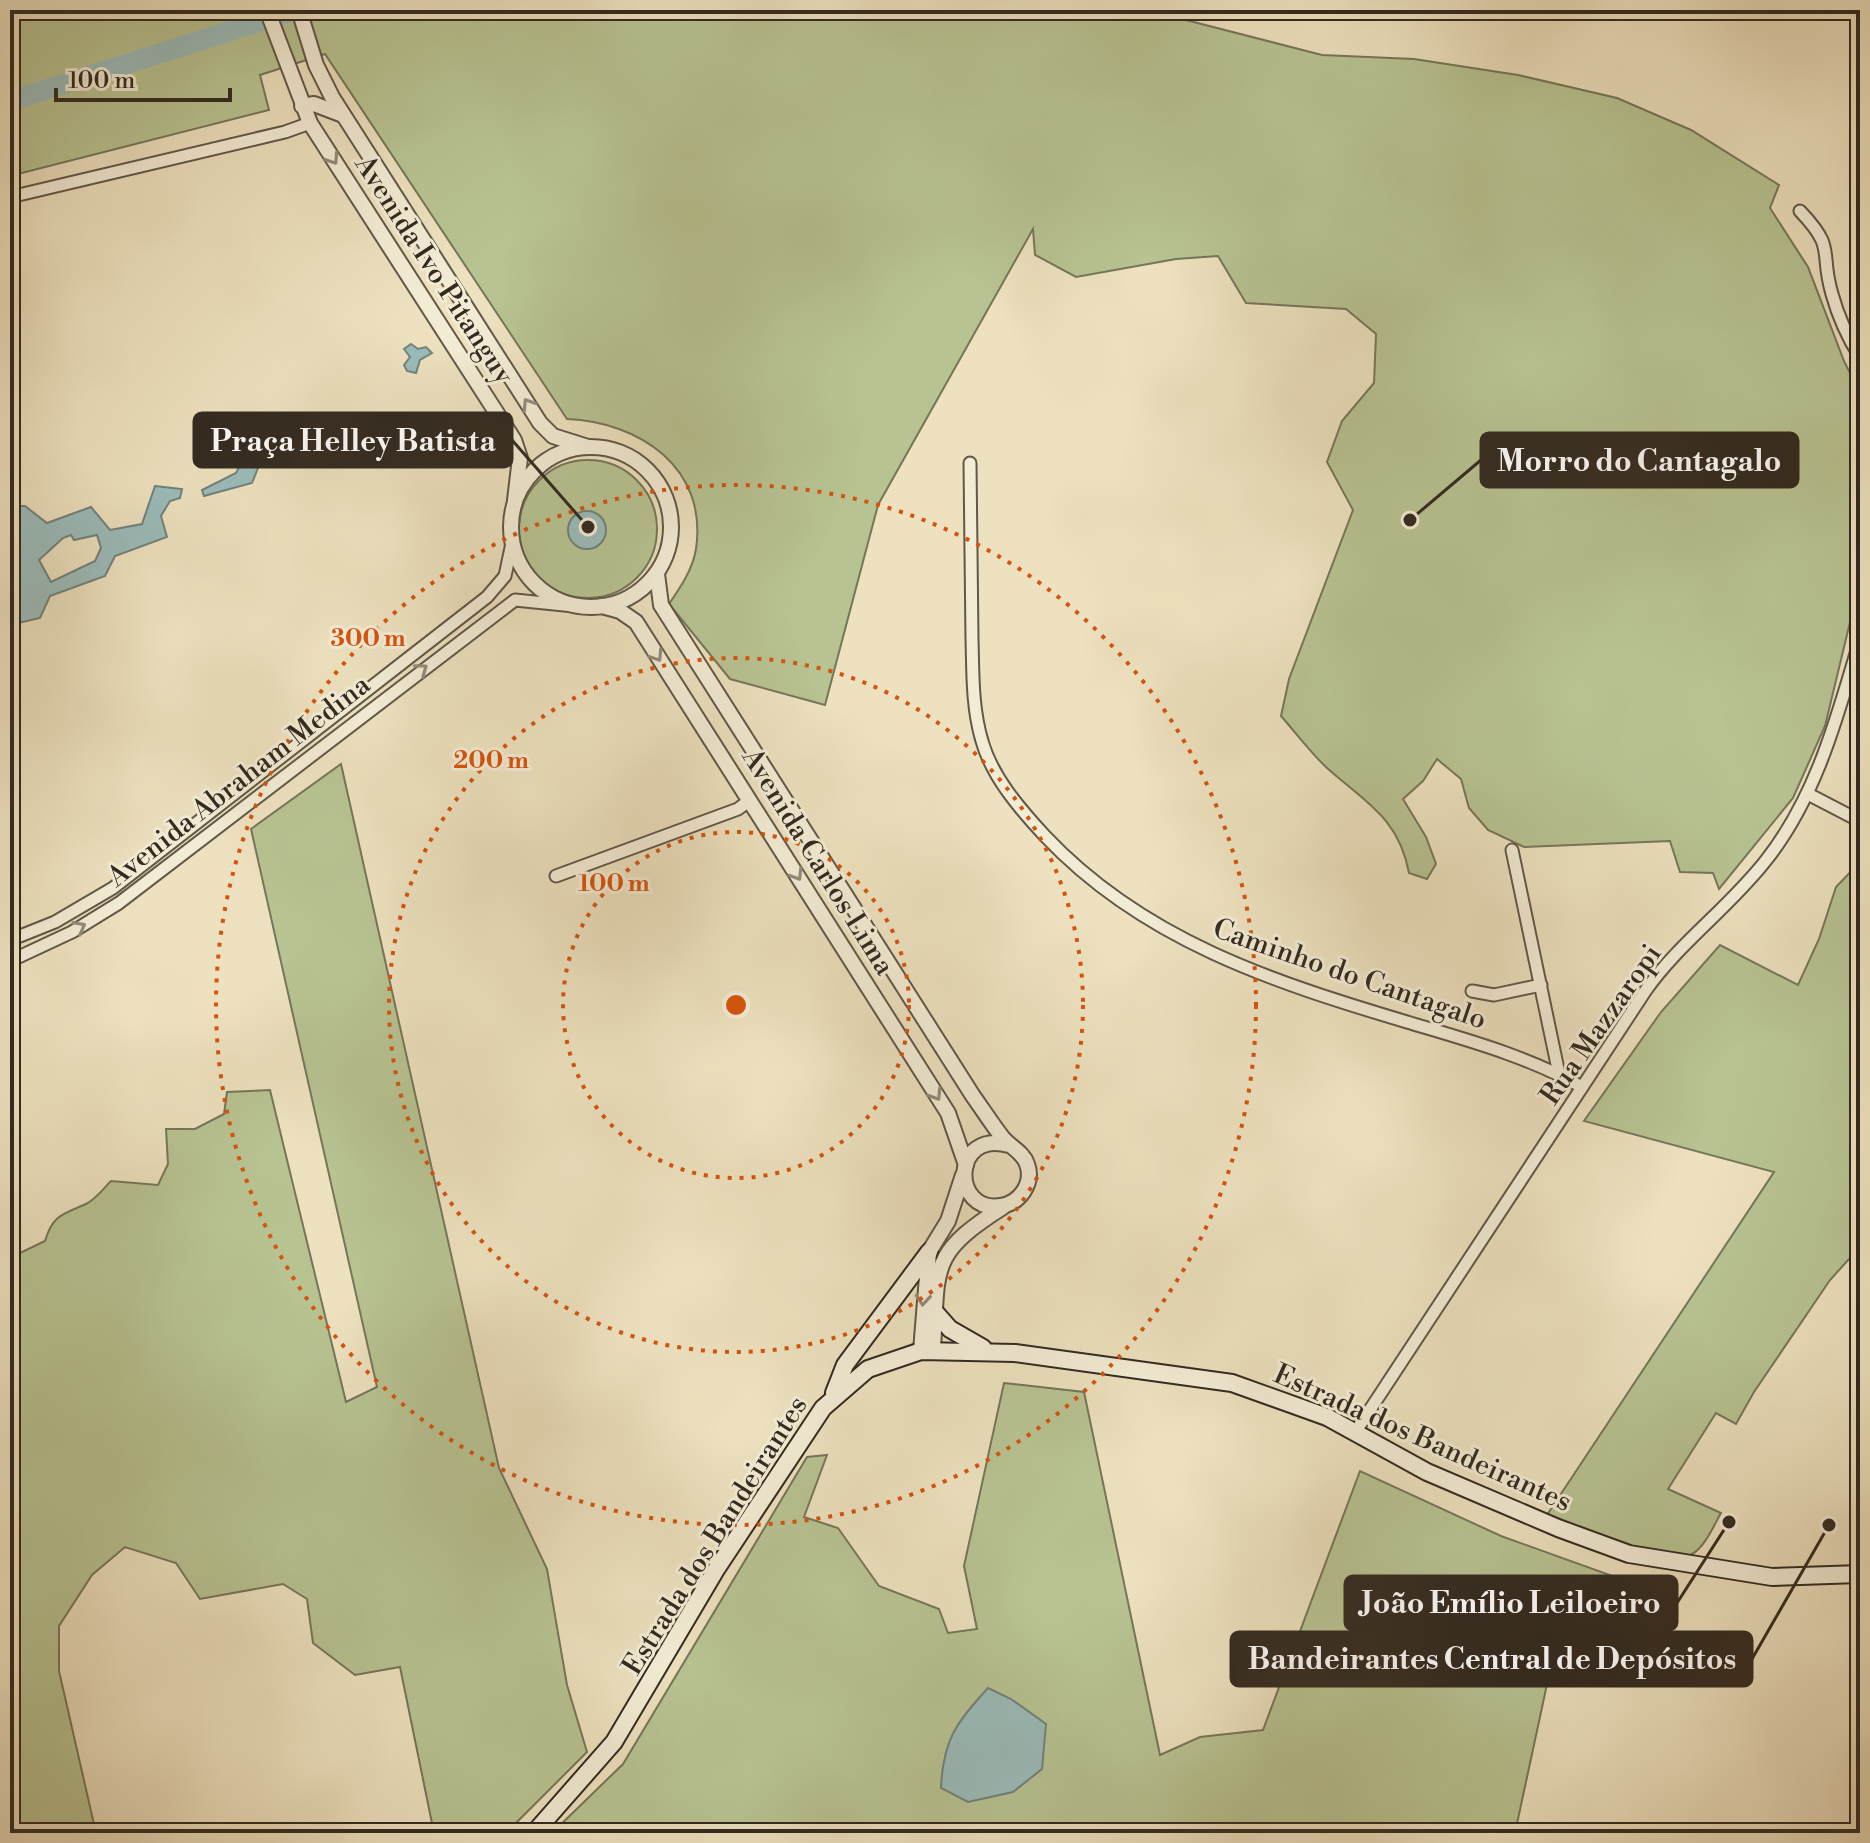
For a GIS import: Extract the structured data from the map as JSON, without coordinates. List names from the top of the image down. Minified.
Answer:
{"streets":{"main road":["Estrada dos Bandeirantes"],"street":["Avenida Ivo Pitanguy","Avenida Abraham Medina","Avenida Carlos Lima","Caminho do Cantagalo","Rua Mazzaropi"]},"crossings":[["Avenida Ivo Pitanguy","Avenida Abraham Medina"],["Avenida Ivo Pitanguy","Avenida Carlos Lima"],["Avenida Abraham Medina","Avenida Carlos Lima"],["Avenida Carlos Lima","Estrada dos Bandeirantes"],["Caminho do Cantagalo","Rua Mazzaropi"],["Rua Mazzaropi","Estrada dos Bandeirantes"]],"places":["Morro do Cantagalo","Praça Helley Batista","João Emílio Leiloeiro","Bandeirantes Central de Depósitos"],"scale_bar":"100 m","rings":["300 m","200 m","100 m"]}
